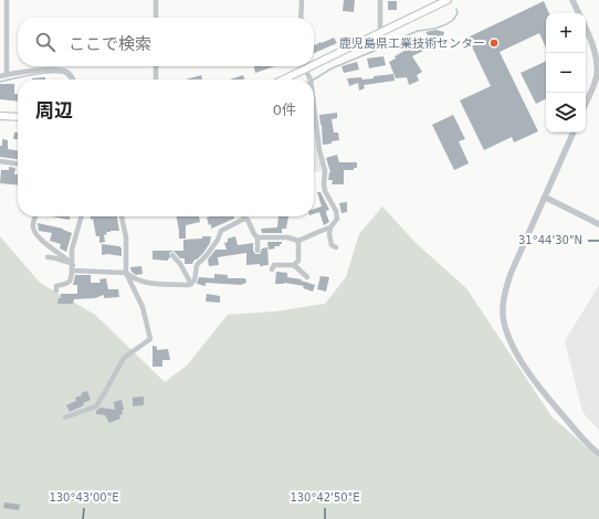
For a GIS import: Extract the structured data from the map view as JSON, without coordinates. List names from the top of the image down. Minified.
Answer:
{"places":["鹿児島県工業技術センター"],"page":{"map_buttons":["+","−"],"search":"ここで検索","heading":["周辺","0件"]},"coordinates":["31°44'30\"N","130°43'00\"E","130°42'50\"E"]}
